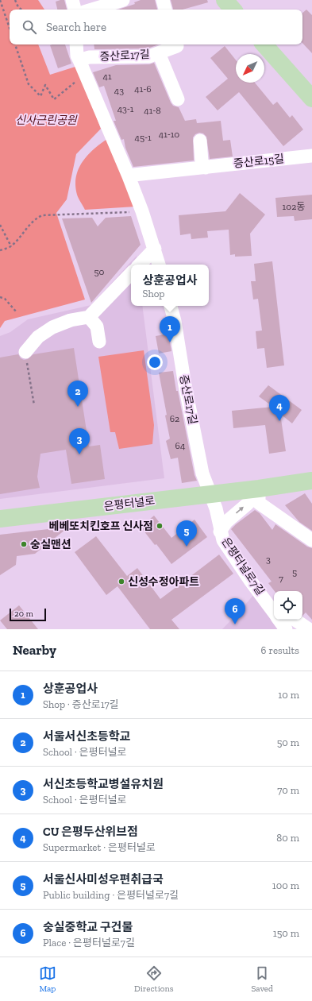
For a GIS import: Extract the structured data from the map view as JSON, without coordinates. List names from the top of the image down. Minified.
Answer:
{"streets":{"main road":["은평터널로"],"street":["증산로17길","증산로15길","은평터널로7길"]},"crossings":[["증산로17길","은평터널로"],["증산로17길","은평터널로7길"],["은평터널로","은평터널로7길"]],"parks":["신사근린공원"],"places":["베베또치킨호프 신사점","숭실맨션","신성수정아파트"],"house_numbers":["41","41-6","43","43-1","41-8","41-10","45-1","102동","50","62","64","3","5","7"],"scale_bar":"20 m","north":"bottom left","page":{"search":"Search here","popup":["상훈공업사","Shop"],"pins":["1","2","4","3","5","6"],"scale":"20 m","heading":["Nearby","6 results"],"list":[{"mark":"1","name":"상훈공업사","note":"Shop · 증산로17길","value":"10 m"},{"mark":"2","name":"서울서신초등학교","note":"School · 은평터널로","value":"50 m"},{"mark":"3","name":"서신초등학교병설유치원","note":"School · 은평터널로","value":"70 m"},{"mark":"4","name":"CU 은평두산위브점","note":"Supermarket · 은평터널로","value":"80 m"},{"mark":"5","name":"서울신사미성우편취급국","note":"Public building · 은평터널로7길","value":"100 m"},{"mark":"6","name":"숭실중학교 구건물","note":"Place · 은평터널로7길","value":"150 m"}],"nav":["Map","Directions","Saved"]}}
